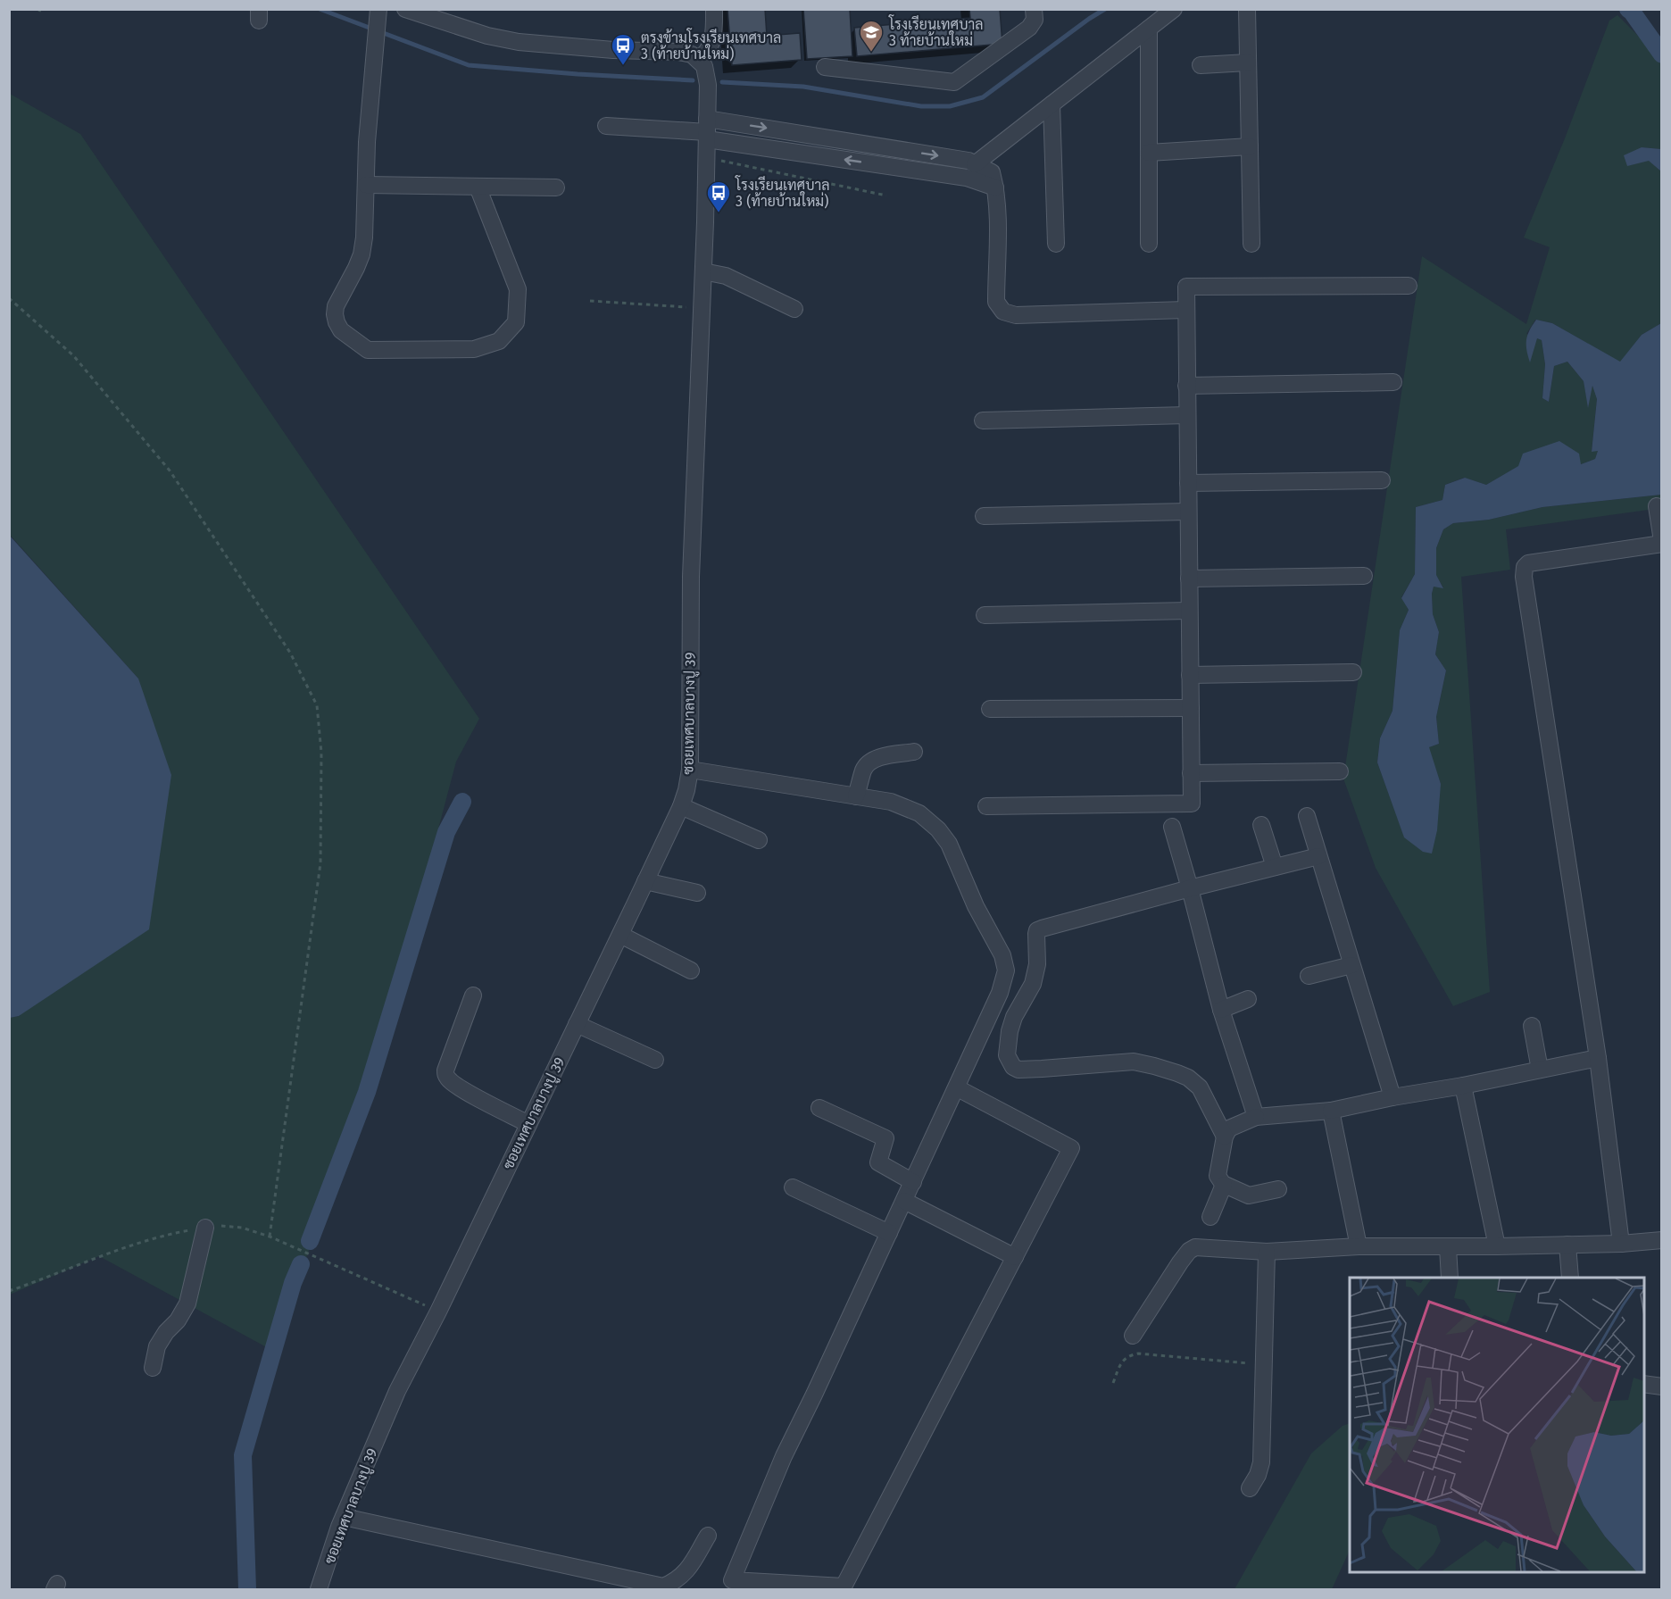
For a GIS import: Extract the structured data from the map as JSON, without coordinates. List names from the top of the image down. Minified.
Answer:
{"streets":{"street":["ซอยเทศบาลบางปู 39"]},"places":{"school or university":["โรงเรียนเทศบาล 3 ท้ายบ้านใหม่"],"bus stop":["ตรงข้ามโรงเรียนเทศบาล 3 (ท้ายบ้านใหม่)","โรงเรียนเทศบาล 3 (ท้ายบ้านใหม่)"]}}
